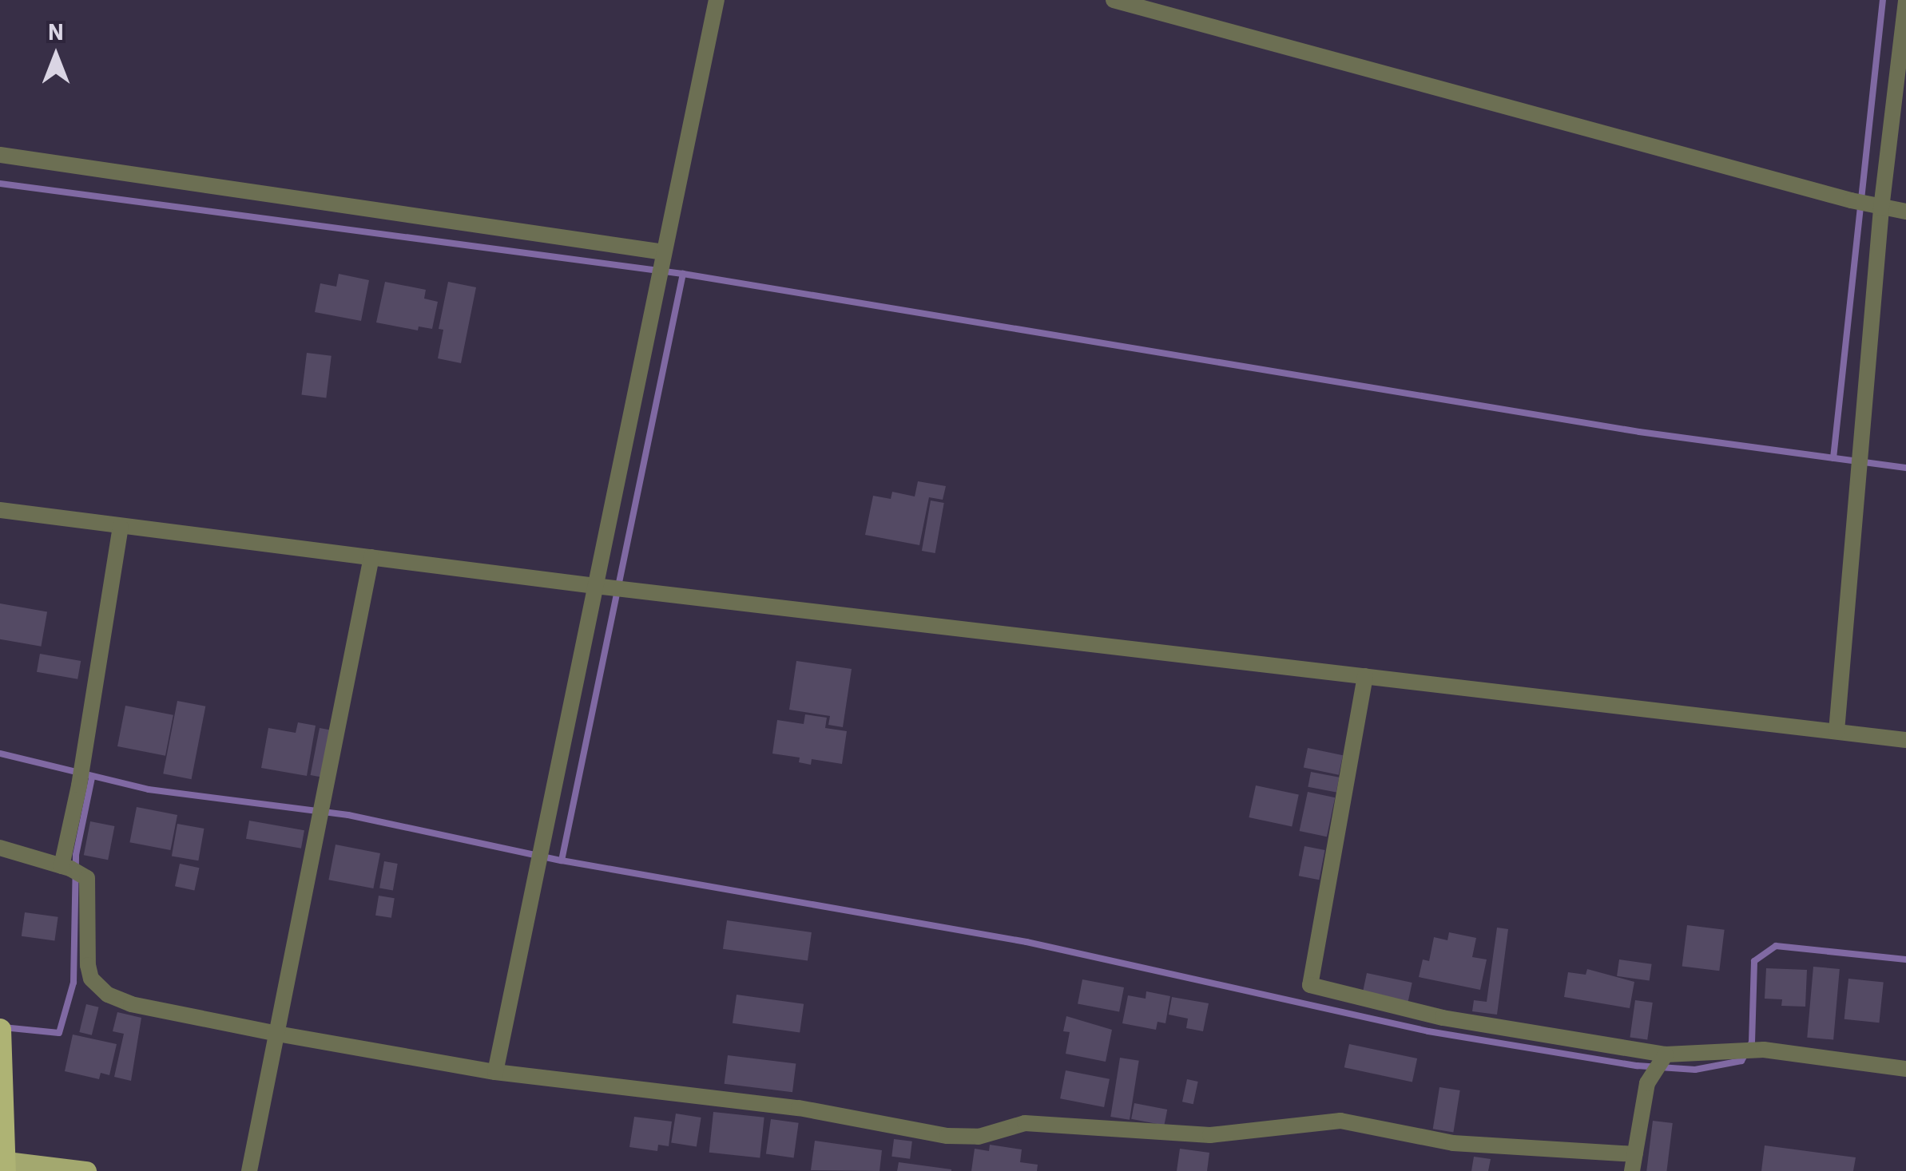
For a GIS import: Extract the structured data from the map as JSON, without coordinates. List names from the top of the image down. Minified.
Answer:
{"north":"top"}
